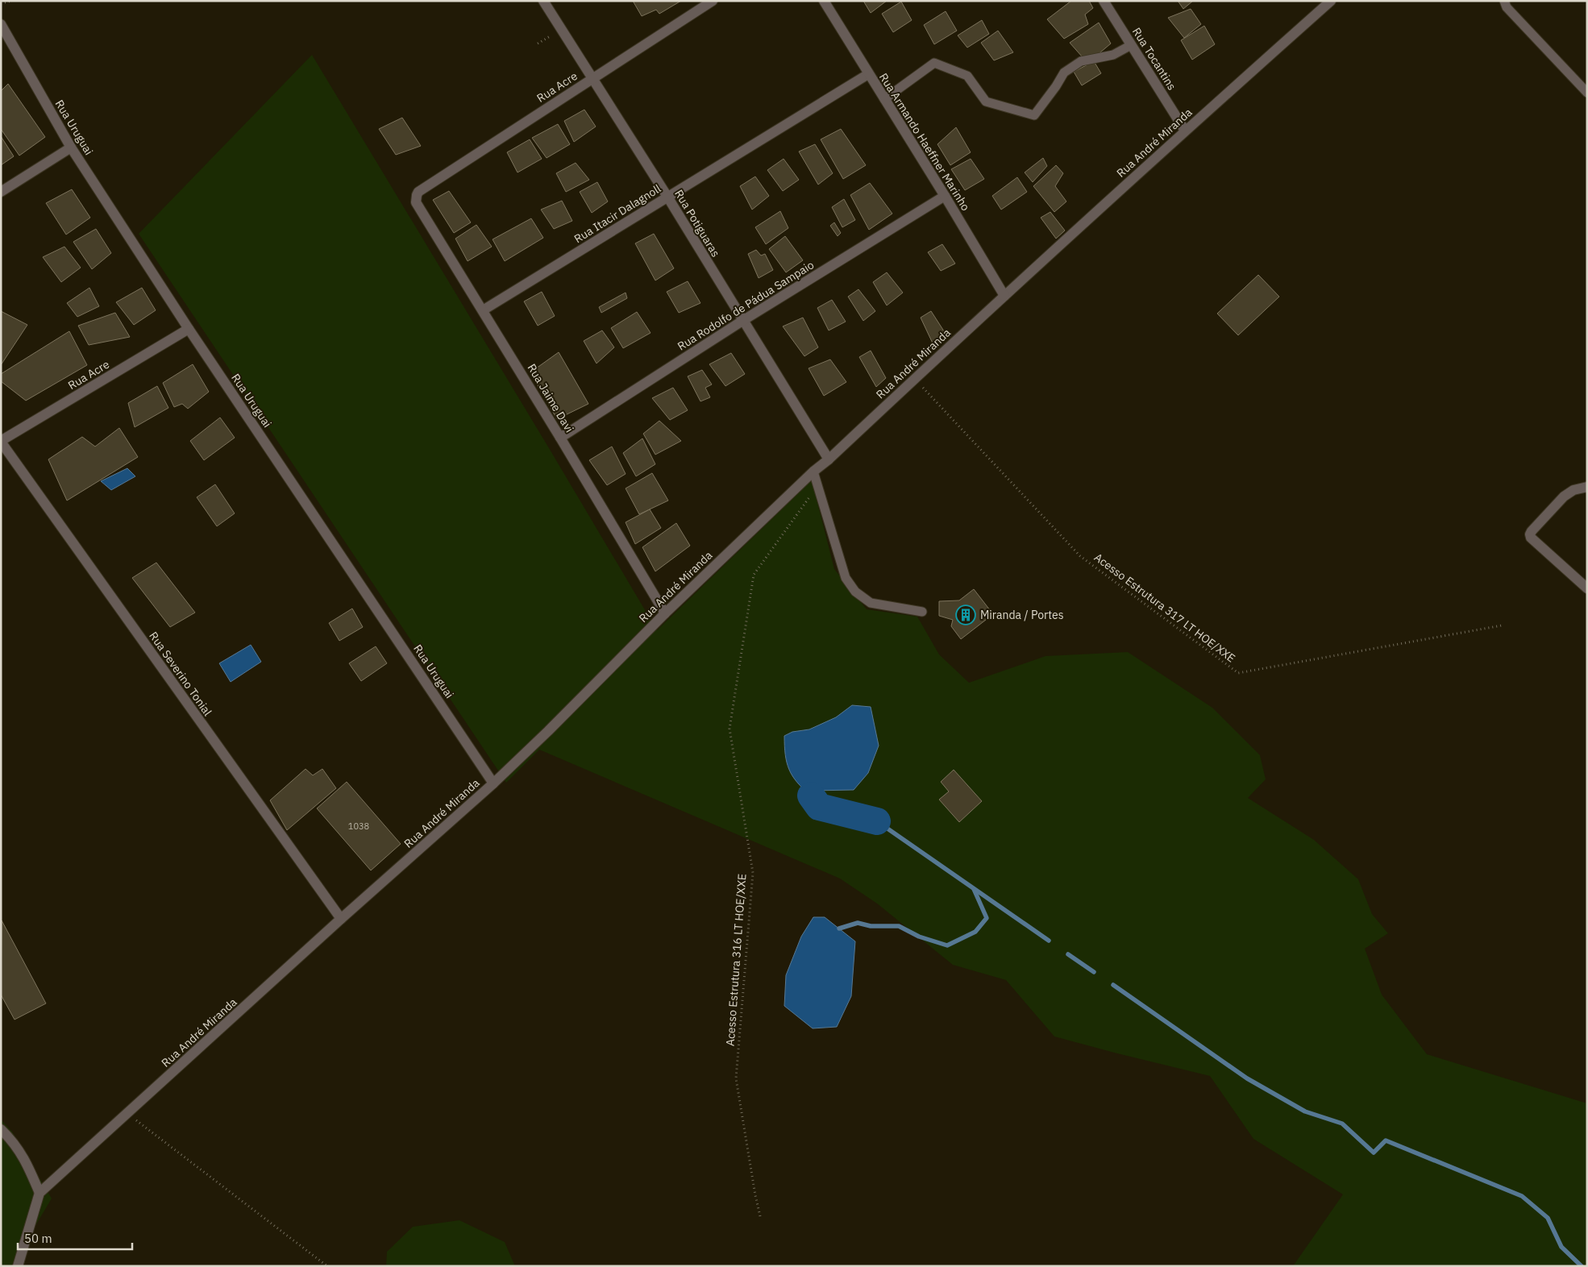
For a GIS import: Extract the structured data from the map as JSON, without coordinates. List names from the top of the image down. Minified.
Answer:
{"streets":{"street":["Rua Tocantins","Rua Acre","Rua Uruguai","Rua Armando Haeffner Marinho","Rua André Miranda","Rua Itacir Dalagnoll","Rua Potiguaras","Rua Rodolfo de Pádua Sampaio","Rua Jaime Davi","Rua Severino Tonial"],"path":["Acesso Estrutura 317 LT HOE/XXE","Acesso Estrutura 316 LT HOE/XXE"]},"crossings":[["Rua Tocantins","Rua André Miranda"],["Rua Acre","Rua Uruguai"],["Rua Acre","Rua Potiguaras"],["Rua Acre","Rua Jaime Davi"],["Rua Acre","Rua Severino Tonial"],["Rua Uruguai","Rua André Miranda"],["Rua Armando Haeffner Marinho","Rua André Miranda"],["Rua Armando Haeffner Marinho","Rua Itacir Dalagnoll"],["Rua Armando Haeffner Marinho","Rua Rodolfo de Pádua Sampaio"],["Rua André Miranda","Rua Potiguaras"],["Rua André Miranda","Rua Jaime Davi"],["Rua André Miranda","Acesso Estrutura 317 LT HOE/XXE"],["Rua André Miranda","Rua Severino Tonial"],["Rua Itacir Dalagnoll","Rua Potiguaras"],["Rua Itacir Dalagnoll","Rua Jaime Davi"],["Rua Potiguaras","Rua Rodolfo de Pádua Sampaio"],["Rua Rodolfo de Pádua Sampaio","Rua Jaime Davi"]],"places":{"building":["Miranda / Portes"]},"house_numbers":["1038"],"scale_bar":"50 m"}
